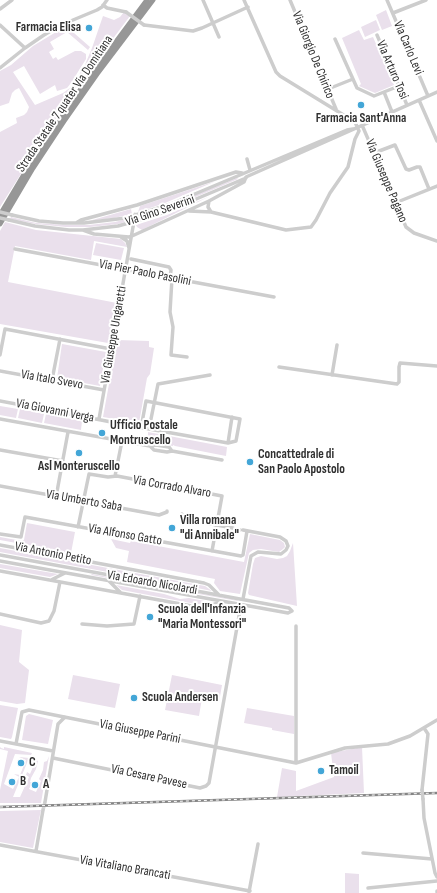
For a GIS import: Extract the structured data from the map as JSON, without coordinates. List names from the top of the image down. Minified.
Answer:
{"streets":{"highway":["Strada Statale 7 quater Via Domitiana"],"street":["Via Carlo Levi","Via Giorgio De Chirico","Via Arturo Tosi","Via Giuseppe Pagano","Via Gino Severini","Via Pier Paolo Pasolini","Via Giuseppe Ungaretti","Via Italo Svevo","Via Giovanni Verga","Via Corrado Alvaro","Via Umberto Saba","Via Alfonso Gatto","Via Antonio Petito","Via Edoardo Nicolardi","Via Giuseppe Parini","Via Cesare Pavese","Via Vitaliano Brancati"]},"crossings":[["Via Carlo Levi","Via Gino Severini"],["Via Arturo Tosi","Via Gino Severini"],["Strada Statale 7 quater Via Domitiana","Via Gino Severini"],["Via Giuseppe Pagano","Via Gino Severini"],["Via Gino Severini","Via Giuseppe Ungaretti"],["Via Pier Paolo Pasolini","Via Giuseppe Ungaretti"],["Via Giuseppe Ungaretti","Via Italo Svevo"],["Via Giuseppe Ungaretti","Via Giovanni Verga"],["Via Corrado Alvaro","Via Umberto Saba"],["Via Corrado Alvaro","Via Alfonso Gatto"],["Via Antonio Petito","Via Edoardo Nicolardi"],["Via Giuseppe Parini","Via Cesare Pavese"]],"places":["Farmacia Elisa","Farmacia Sant'Anna","Ufficio Postale Montruscello","Asl Monteruscello","Concattedrale di San Paolo Apostolo","Villa romana \"di Annibale\"","Scuola dell'Infanzia \"Maria Montessori\"","Scuola Andersen","C","Tamoil","B","A"]}
